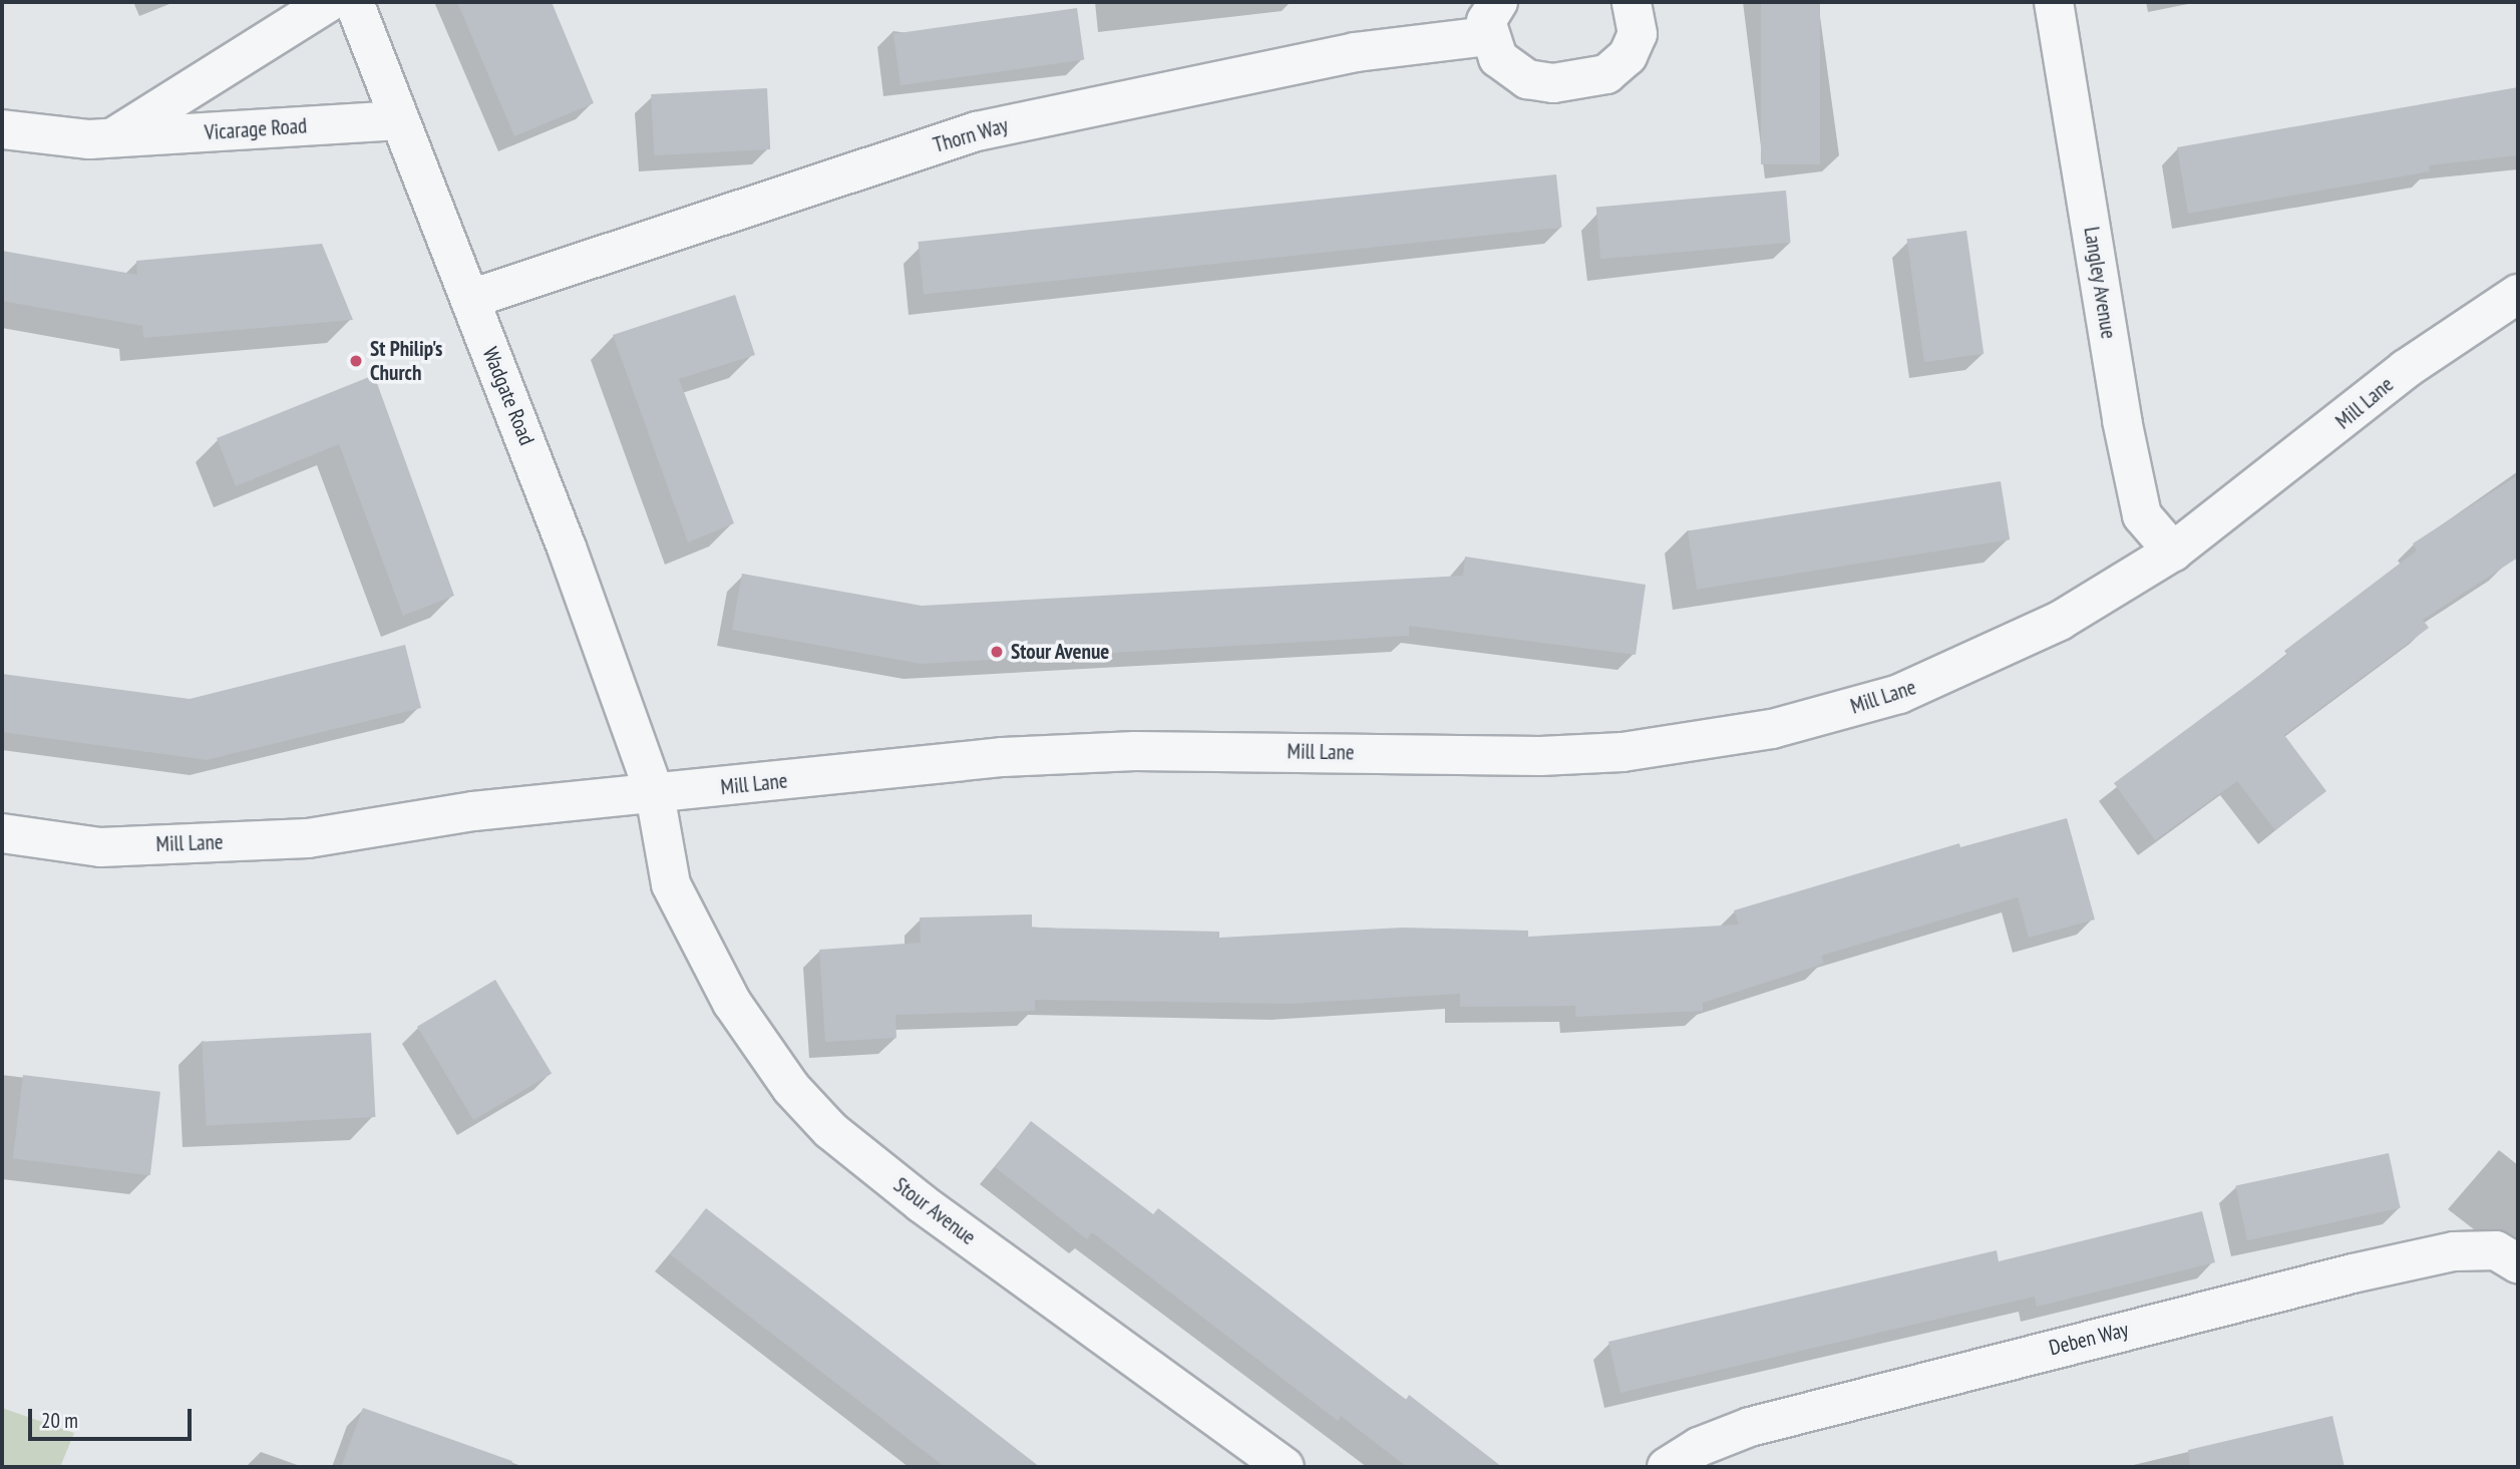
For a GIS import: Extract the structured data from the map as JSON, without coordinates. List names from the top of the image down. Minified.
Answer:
{"streets":{"street":["Vicarage Road","Thorn Way","Langley Avenue","Wadgate Road","Mill Lane","Stour Avenue","Deben Way"]},"crossings":[["Vicarage Road","Wadgate Road"],["Thorn Way","Wadgate Road"],["Langley Avenue","Mill Lane"],["Wadgate Road","Mill Lane"],["Wadgate Road","Stour Avenue"],["Mill Lane","Stour Avenue"]],"places":["St Philip's Church","Stour Avenue"],"scale_bar":"20 m"}
